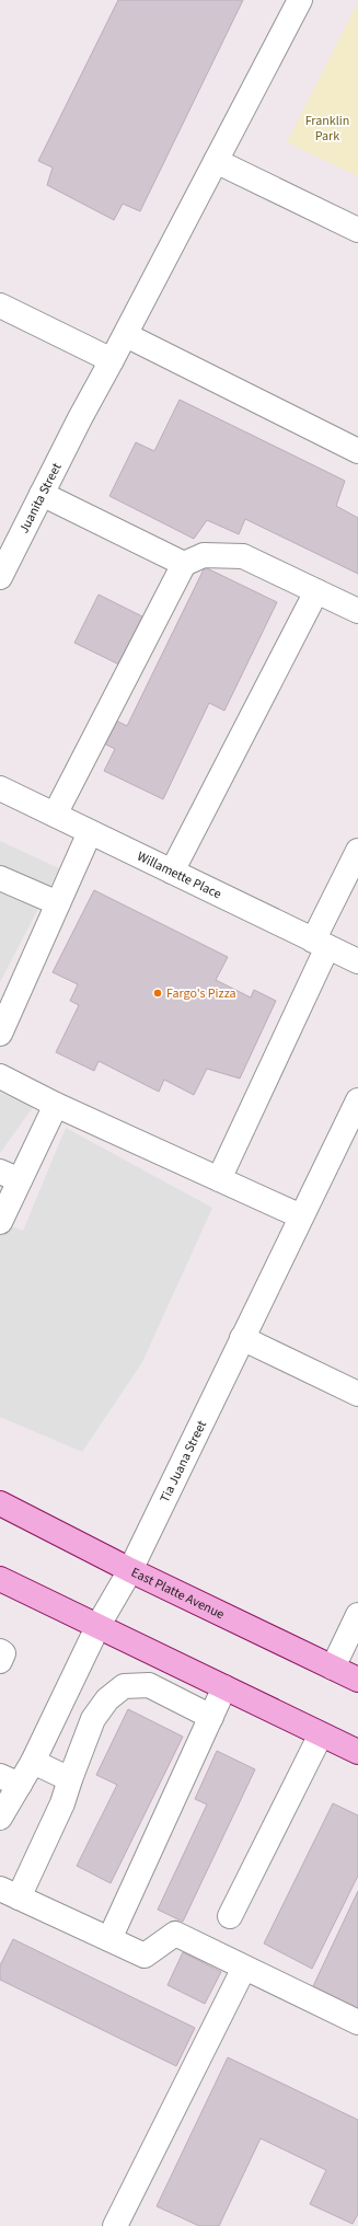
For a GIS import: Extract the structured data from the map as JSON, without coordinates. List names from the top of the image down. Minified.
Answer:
{"streets":{"main road":["East Platte Avenue"],"street":["Juanita Street","Willamette Place","Tia Juana Street"]},"crossings":[["Tia Juana Street","East Platte Avenue"]],"parks":["Franklin Park"],"places":["Fargo's Pizza"]}
